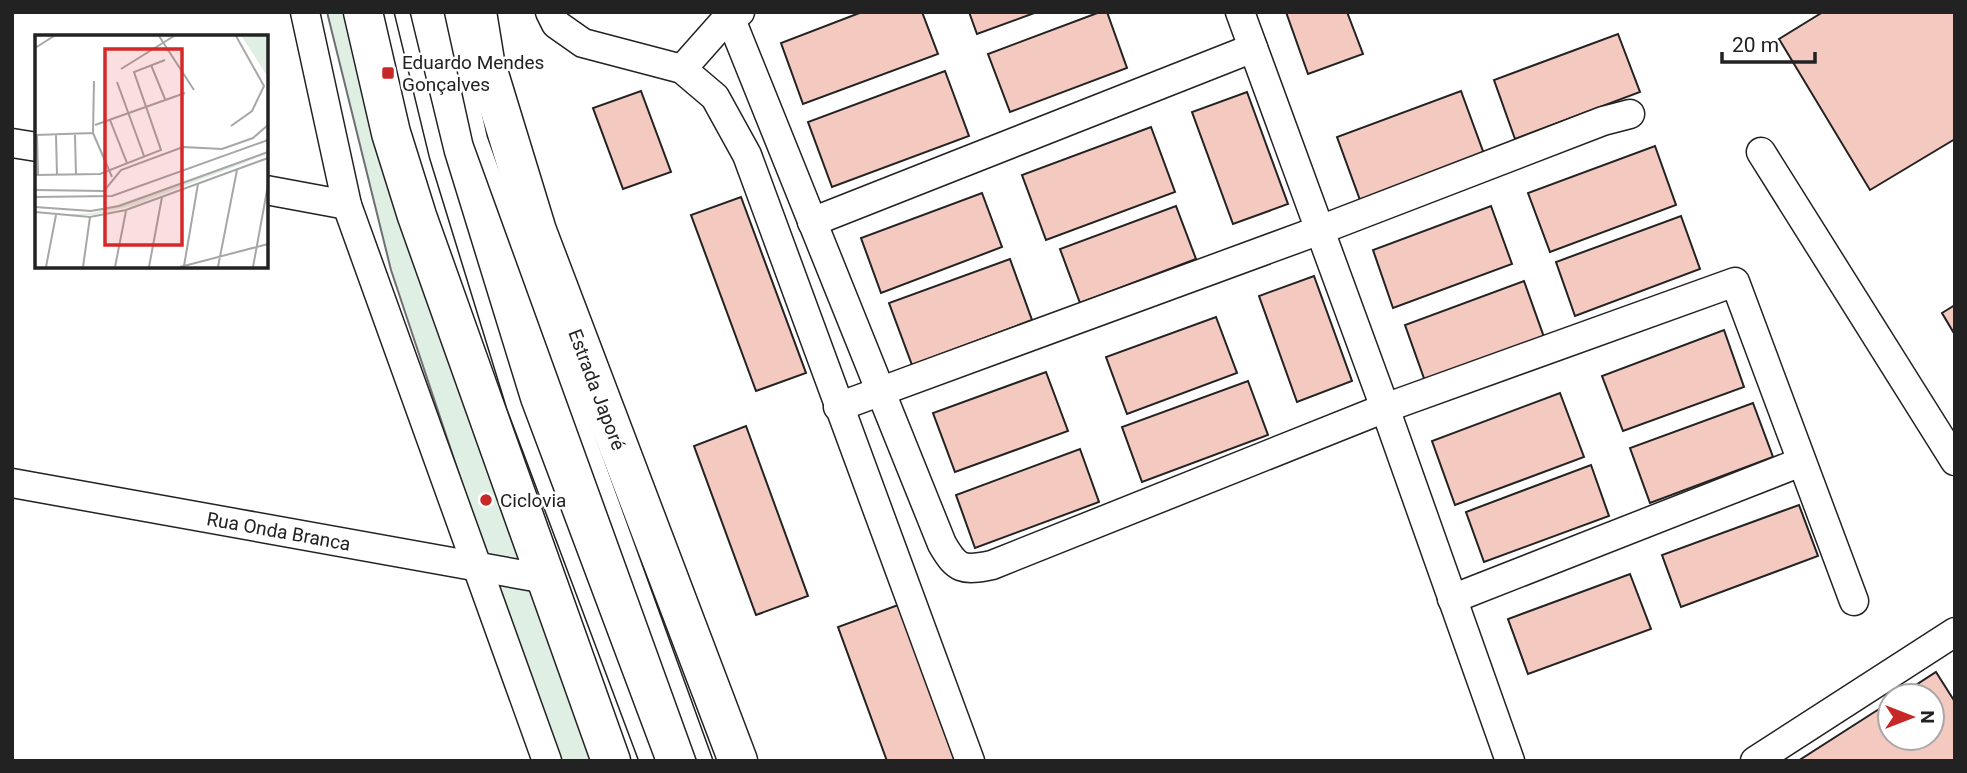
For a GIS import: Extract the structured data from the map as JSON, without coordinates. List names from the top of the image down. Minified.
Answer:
{"streets":{"main road":["Estrada Japoré"],"street":["Rua Onda Branca"]},"places":{"transit":["Eduardo Mendes Gonçalves"],"other":["Ciclovia"]},"scale_bar":"20 m","north":"right"}
